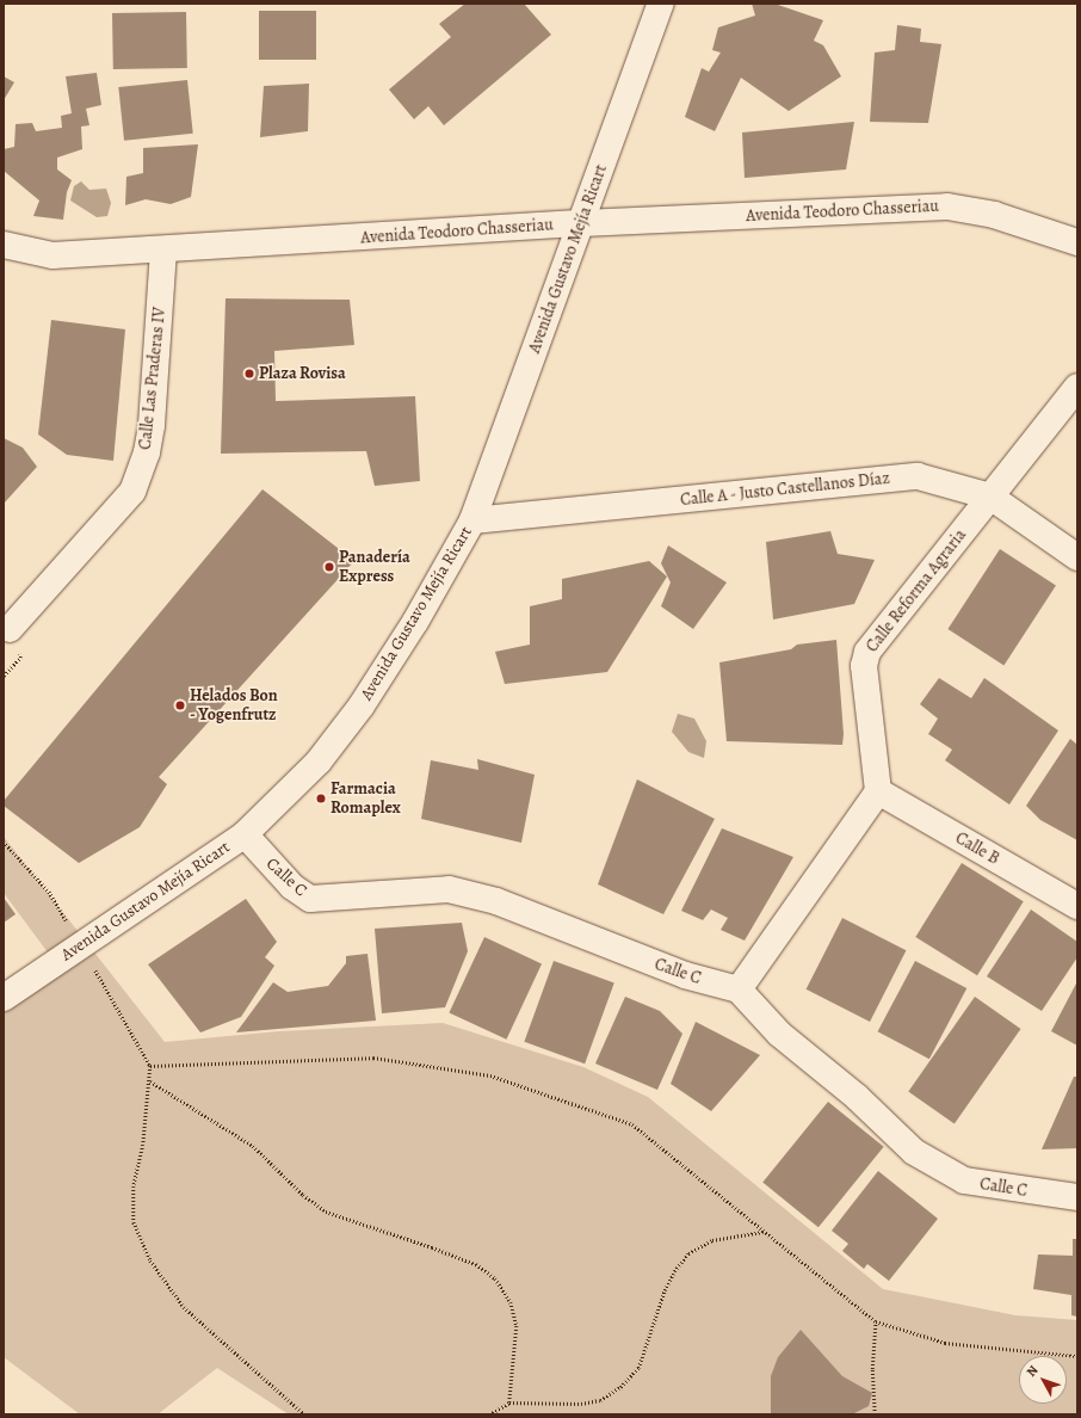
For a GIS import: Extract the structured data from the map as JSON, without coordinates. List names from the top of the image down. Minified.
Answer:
{"streets":{"street":["Avenida Teodoro Chasseriau","Avenida Gustavo Mejía Ricart","Calle Las Praderas IV","Calle A - Justo Castellanos Díaz","Calle Reforma Agraria","Calle B","Calle C"]},"crossings":[["Avenida Teodoro Chasseriau","Avenida Gustavo Mejía Ricart"],["Avenida Teodoro Chasseriau","Calle Las Praderas IV"],["Avenida Gustavo Mejía Ricart","Calle A - Justo Castellanos Díaz"],["Avenida Gustavo Mejía Ricart","Calle C"],["Calle A - Justo Castellanos Díaz","Calle Reforma Agraria"],["Calle Reforma Agraria","Calle B"]],"places":["Plaza Rovisa","Panadería Express","Helados Bon - Yogenfrutz","Farmacia Romaplex"],"north":"top left"}
